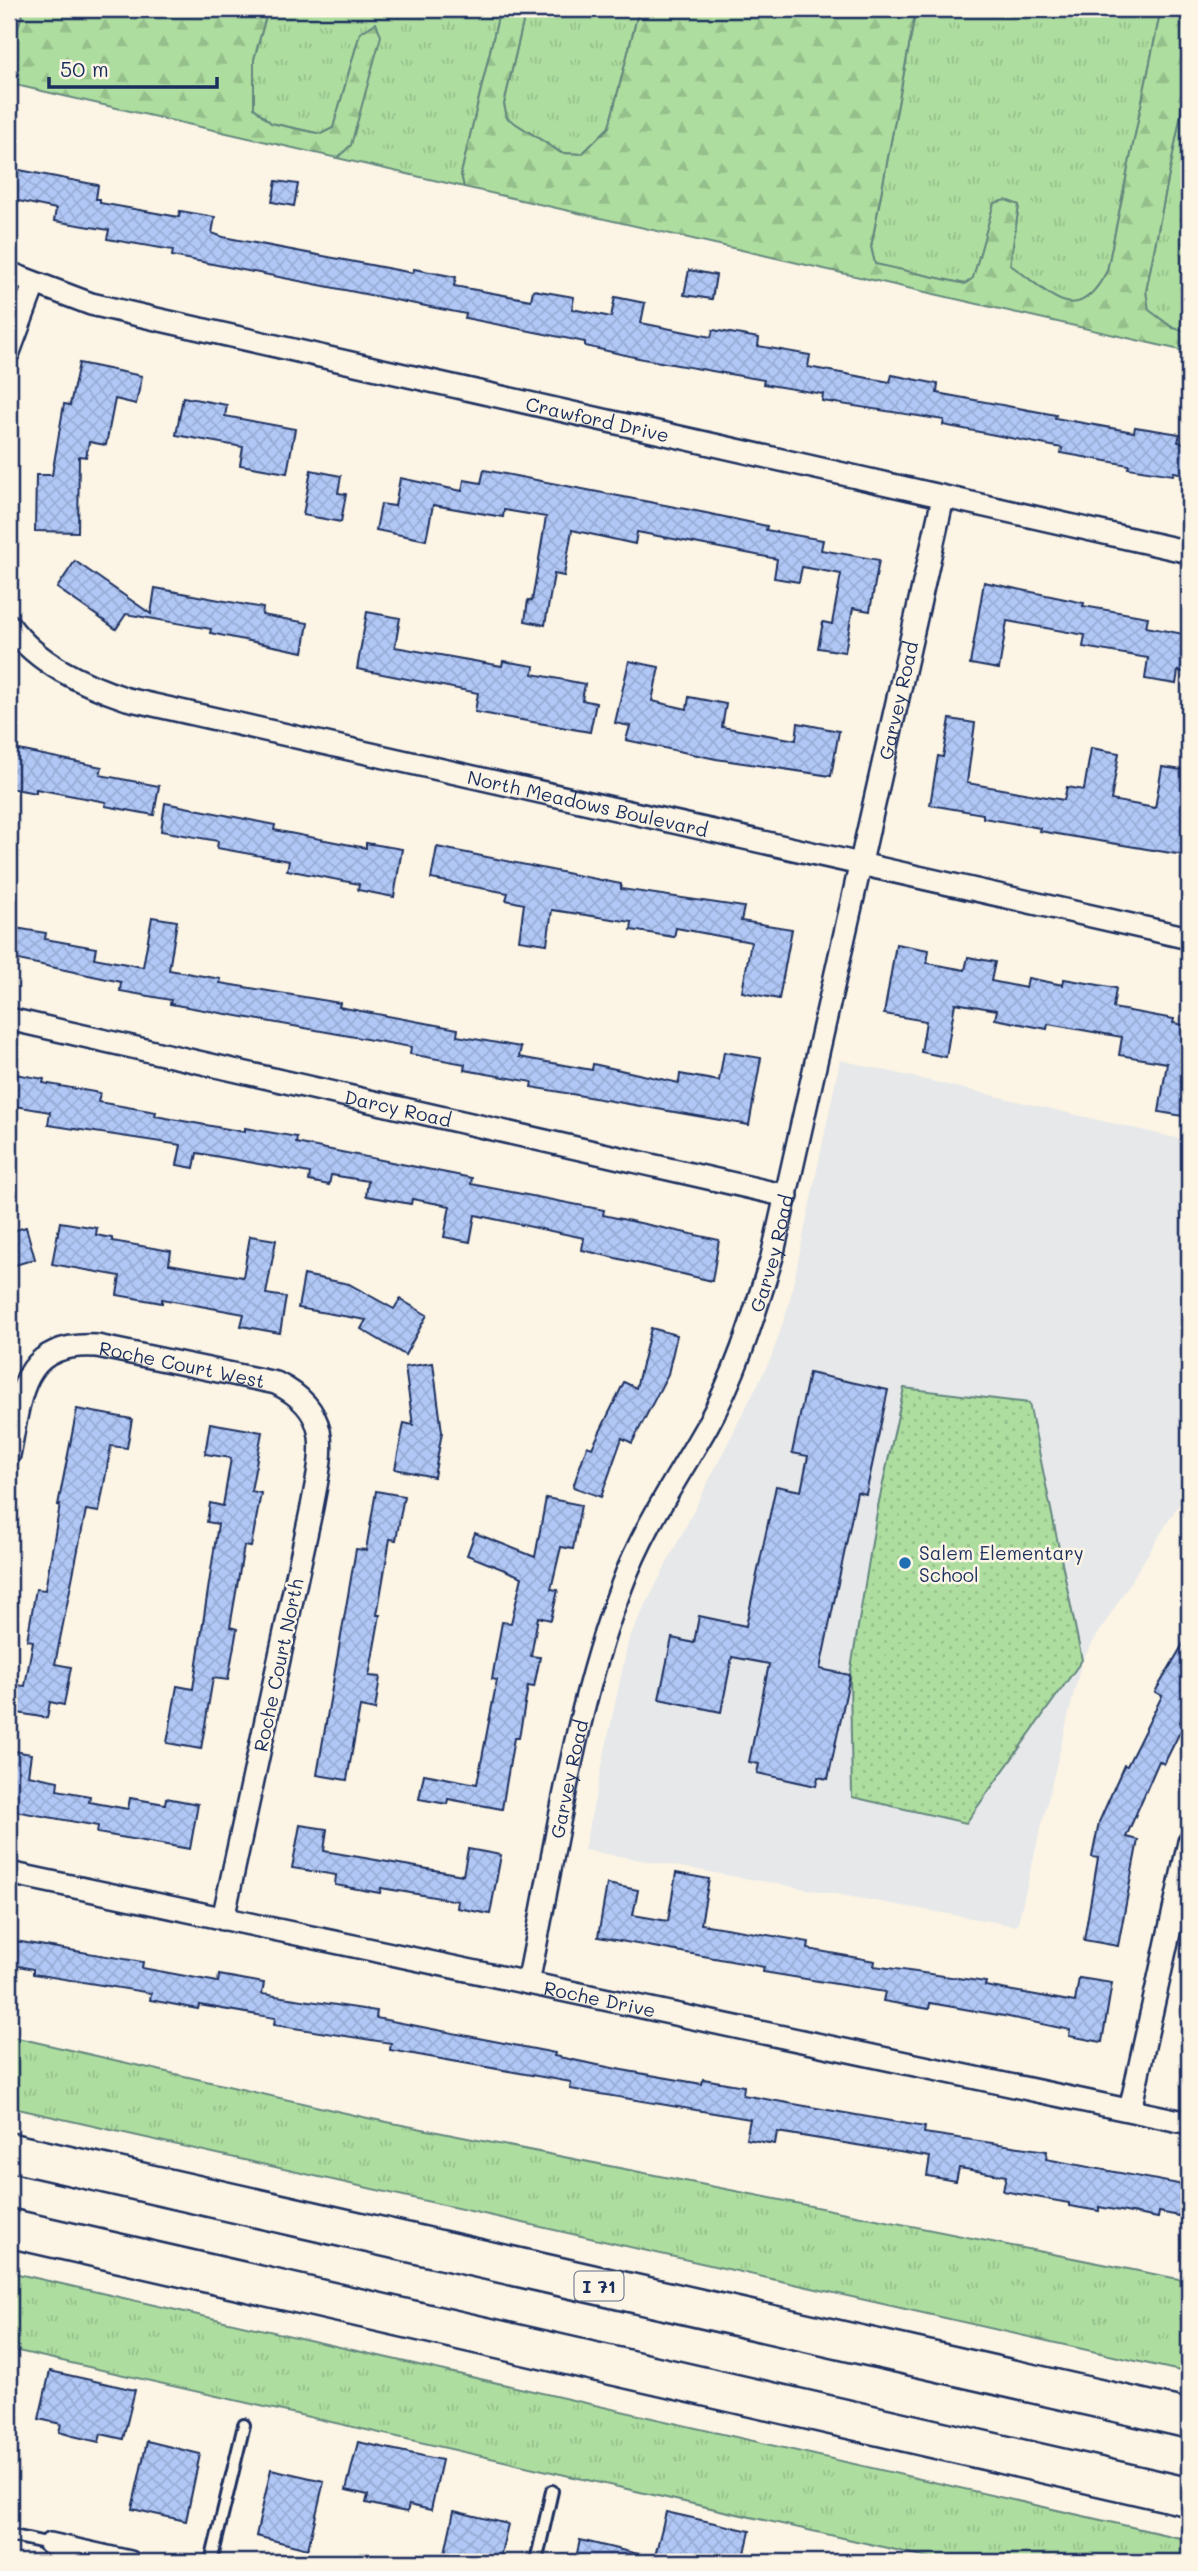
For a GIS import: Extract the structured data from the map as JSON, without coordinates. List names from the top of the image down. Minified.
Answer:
{"streets":{"highway":["I 71"],"street":["Crawford Drive","Garvey Road","North Meadows Boulevard","Darcy Road","Roche Court West","Roche Court North","Roche Drive"]},"crossings":[["Crawford Drive","Garvey Road"],["Garvey Road","North Meadows Boulevard"],["Garvey Road","Darcy Road"],["Garvey Road","Roche Drive"],["Roche Court West","Roche Court North"],["Roche Court North","Roche Drive"]],"places":["Salem Elementary School"],"scale_bar":"50 m"}
